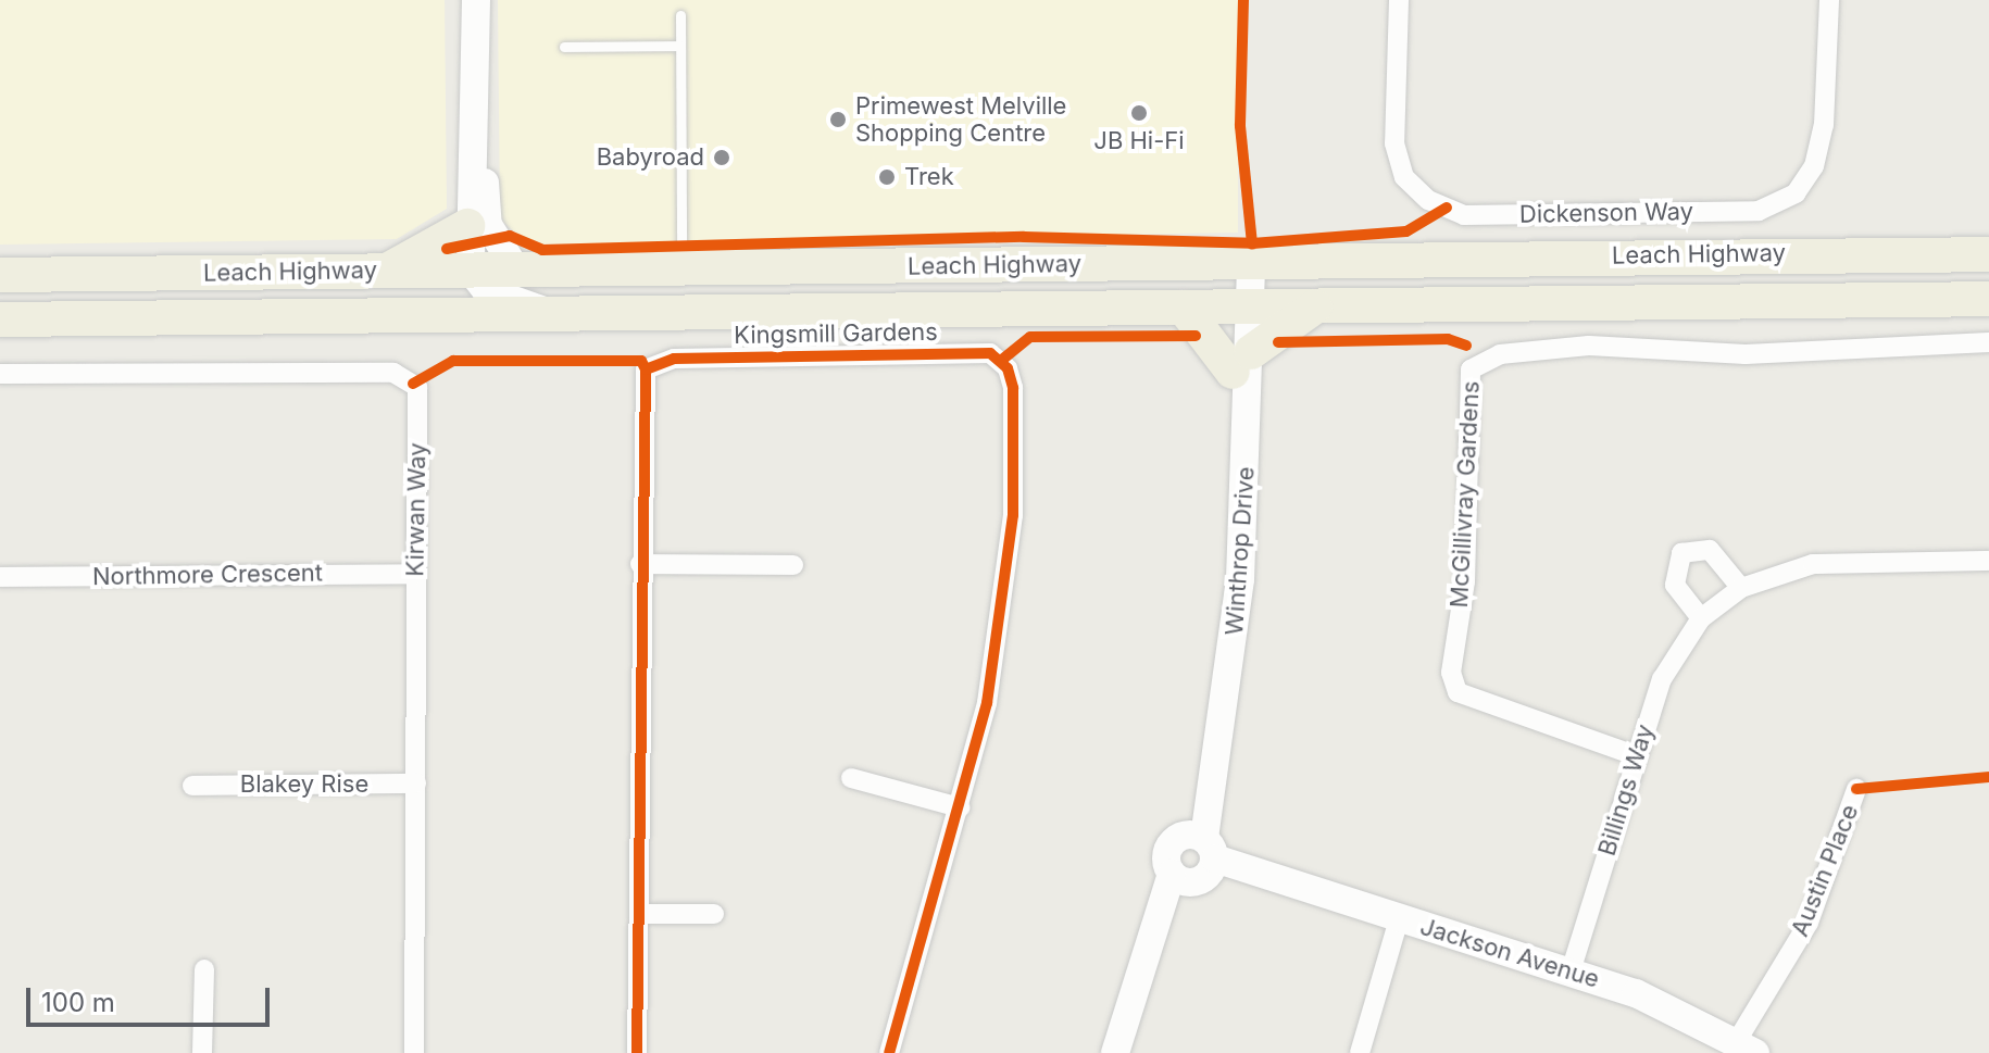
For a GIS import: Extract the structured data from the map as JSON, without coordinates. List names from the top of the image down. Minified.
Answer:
{"streets":{"highway":["Leach Highway"],"street":["Dickenson Way","Kingsmill Gardens","McGillivray Gardens","Kirwan Way","Winthrop Drive","Northmore Crescent","Blakey Rise","Billings Way","Austin Place","Jackson Avenue"]},"crossings":[["Leach Highway","Winthrop Drive"],["McGillivray Gardens","Billings Way"],["Kirwan Way","Northmore Crescent"],["Kirwan Way","Blakey Rise"],["Winthrop Drive","Jackson Avenue"],["Billings Way","Jackson Avenue"],["Austin Place","Jackson Avenue"]],"places":["JB Hi-Fi","Primewest Melville Shopping Centre","Babyroad","Trek"],"scale_bar":"100 m"}
